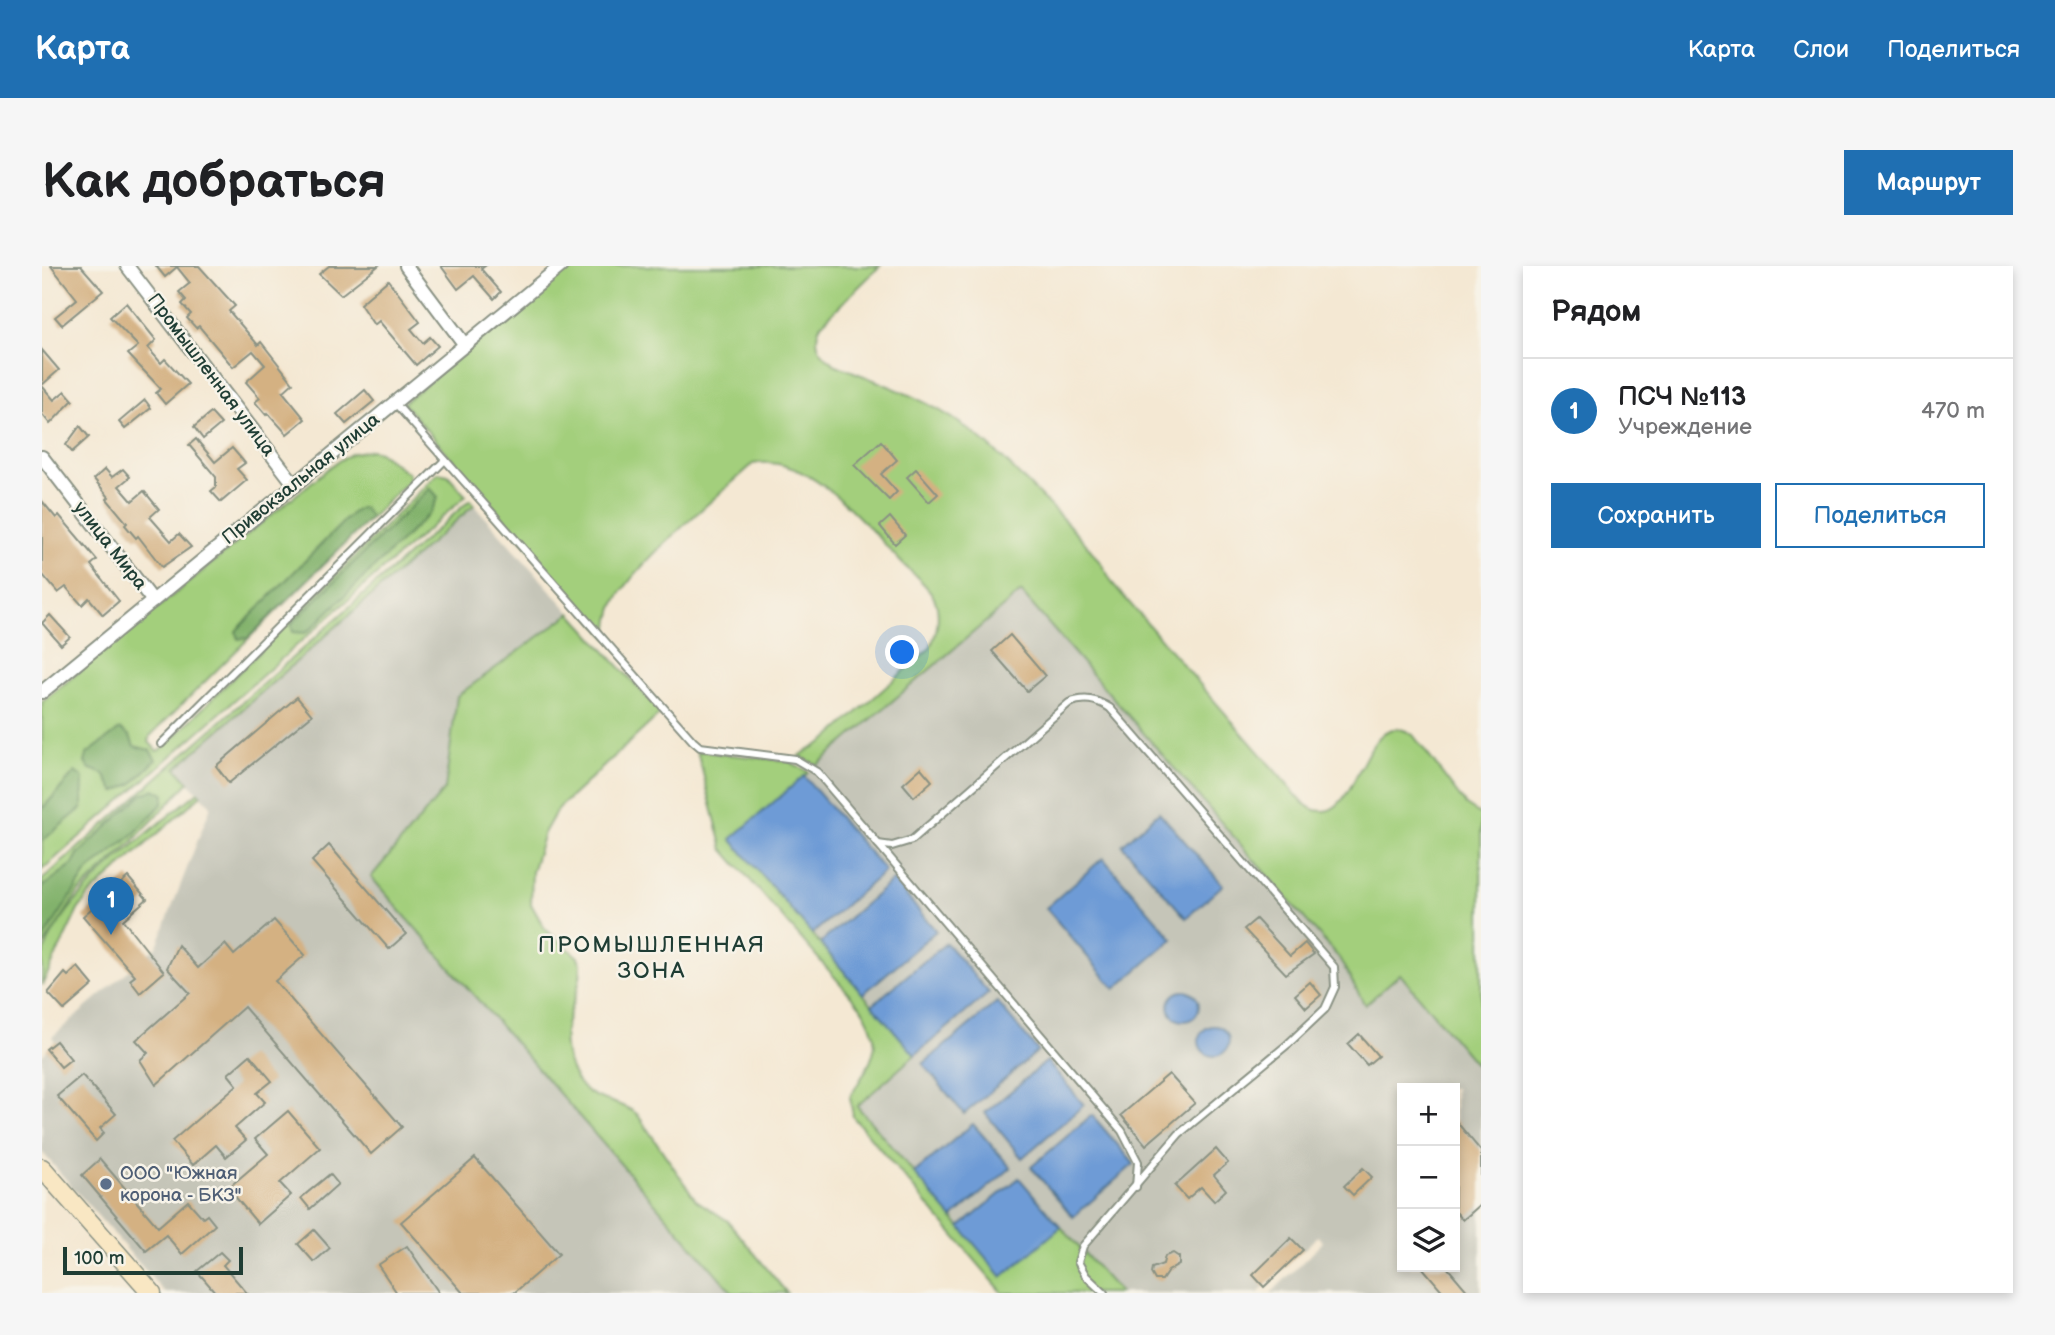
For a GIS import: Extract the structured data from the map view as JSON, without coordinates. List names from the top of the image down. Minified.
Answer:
{"streets":{"street":["Промышленная улица","Привокзальная улица","улица Мира"]},"crossings":[["Промышленная улица","Привокзальная улица"],["Привокзальная улица","улица Мира"]],"districts":["ПРОМЫШЛЕННАЯ ЗОНА"],"places":["ООО \"Южная корона - БКЗ\""],"scale_bar":"100 m","page":{"header":"Карта","nav":["Карта","Слои","Поделиться"],"buttons":["Маршрут",["Сохранить","Поделиться"]],"title":"Как добраться","heading":"Рядом","list":[{"mark":"1","name":"ПСЧ №113","note":"Учреждение","value":"470 m"}],"pins":"1","map_buttons":["+","−"],"scale":"100 m"}}
